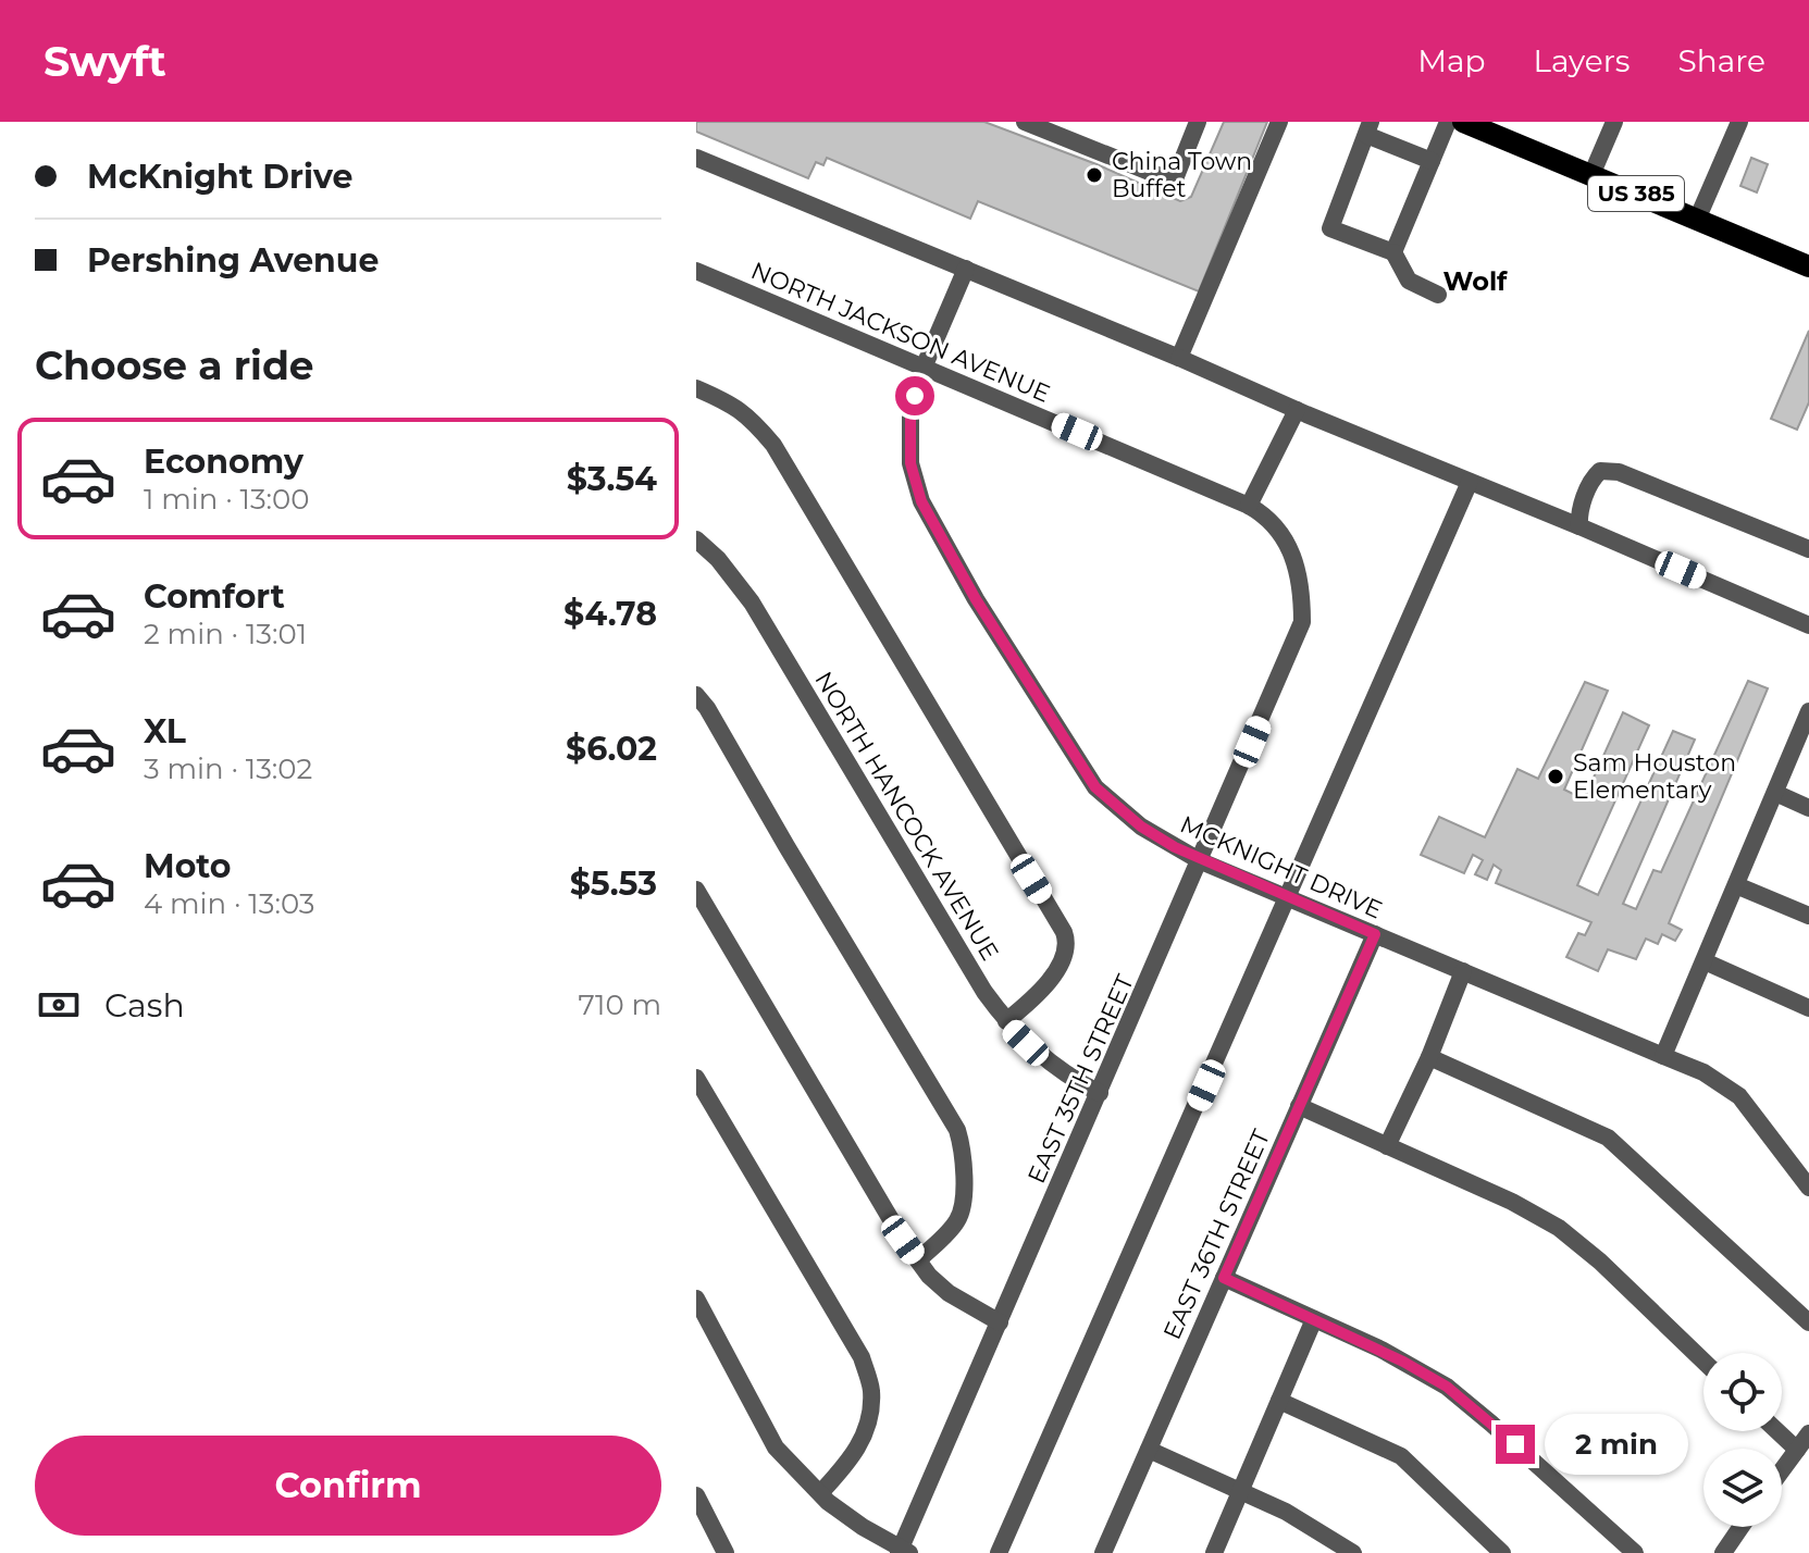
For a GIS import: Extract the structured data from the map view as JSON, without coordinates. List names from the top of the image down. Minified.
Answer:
{"streets":{"main road":["US 385"],"street":["NORTH JACKSON AVENUE","NORTH HANCOCK AVENUE","MCKNIGHT DRIVE","EAST 35TH STREET","EAST 36TH STREET"]},"crossings":[["NORTH JACKSON AVENUE","MCKNIGHT DRIVE"],["NORTH JACKSON AVENUE","EAST 35TH STREET"],["NORTH HANCOCK AVENUE","EAST 35TH STREET"],["MCKNIGHT DRIVE","EAST 35TH STREET"],["MCKNIGHT DRIVE","EAST 36TH STREET"]],"districts":["Wolf"],"places":["China Town Buffet","Sam Houston Elementary"],"page":{"header":"Swyft","nav":["Map","Layers","Share"],"banner":["McKnight Drive","Pershing Avenue"],"heading":"Choose a ride","list":[{"name":"Economy","note":"1 min · 13:00","value":"$3.54"},{"name":"Comfort","note":"2 min · 13:01","value":"$4.78"},{"name":"XL","note":"3 min · 13:02","value":"$6.02"},{"name":"Moto","note":"4 min · 13:03","value":"$5.53"}],"pay":["Cash","710 m"],"bubble":"2 min","buttons":"Confirm"}}
